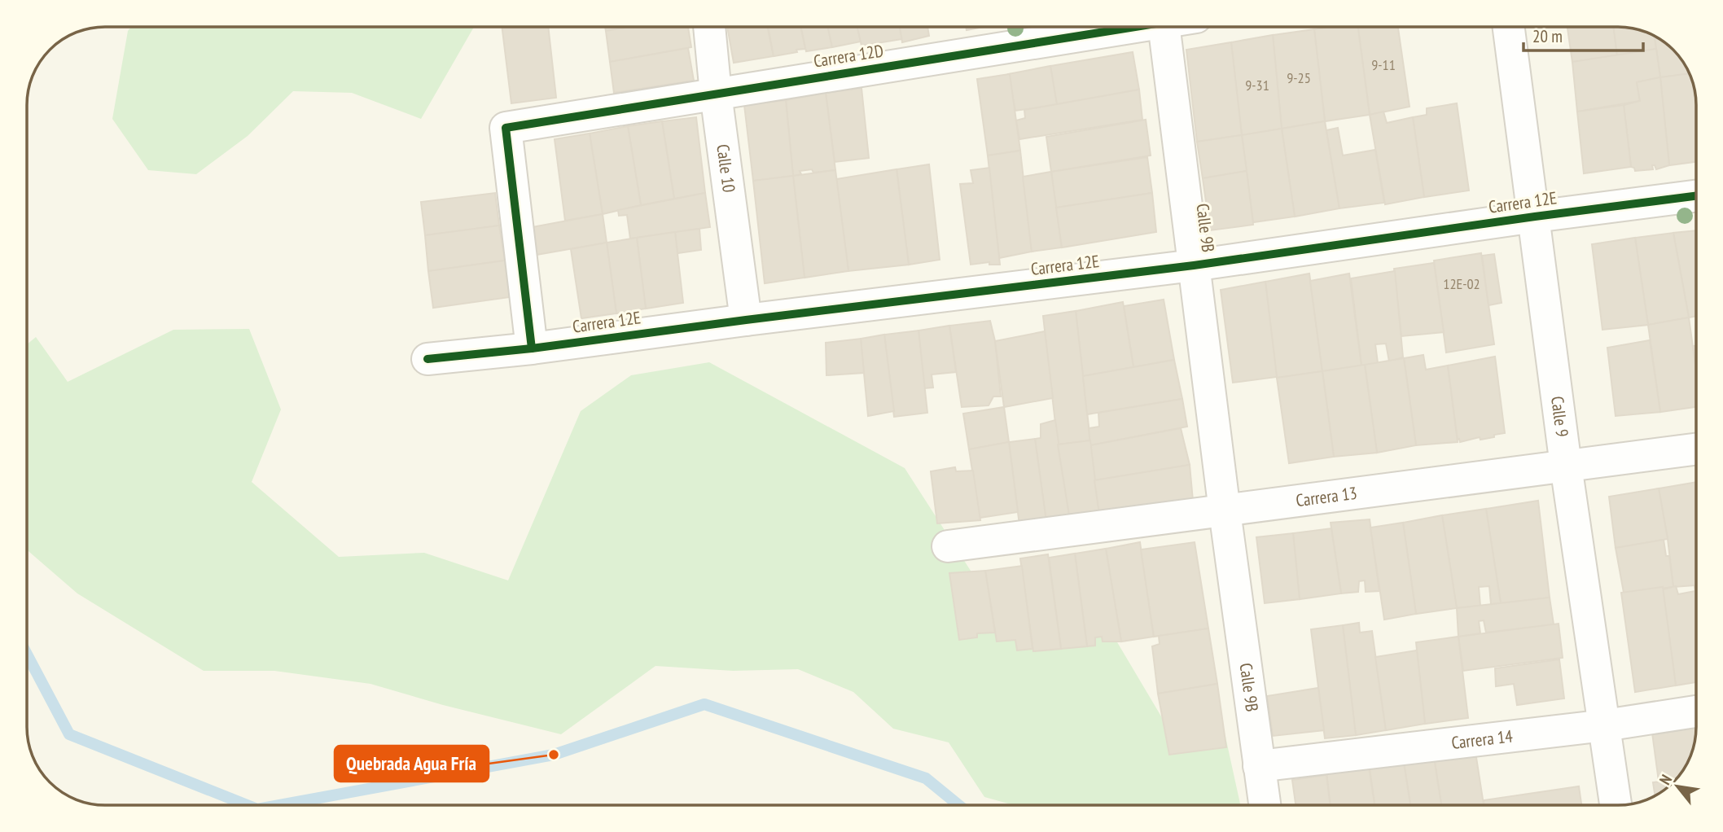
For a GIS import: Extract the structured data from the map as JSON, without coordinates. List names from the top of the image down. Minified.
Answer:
{"streets":{"street":["Carrera 12D","Calle 10","Carrera 12E","Calle 9B","Calle 9","Carrera 13","Carrera 14"]},"crossings":[["Carrera 12D","Calle 10"],["Carrera 12D","Carrera 12E"],["Calle 10","Carrera 12E"],["Carrera 12E","Calle 9B"],["Carrera 12E","Calle 9"],["Calle 9B","Carrera 13"],["Calle 9B","Carrera 14"],["Calle 9","Carrera 13"],["Calle 9","Carrera 14"]],"places":["Quebrada Agua Fría"],"house_numbers":["9-11","9-25","9-31","12E-02"],"scale_bar":"20 m","north":"top left"}
